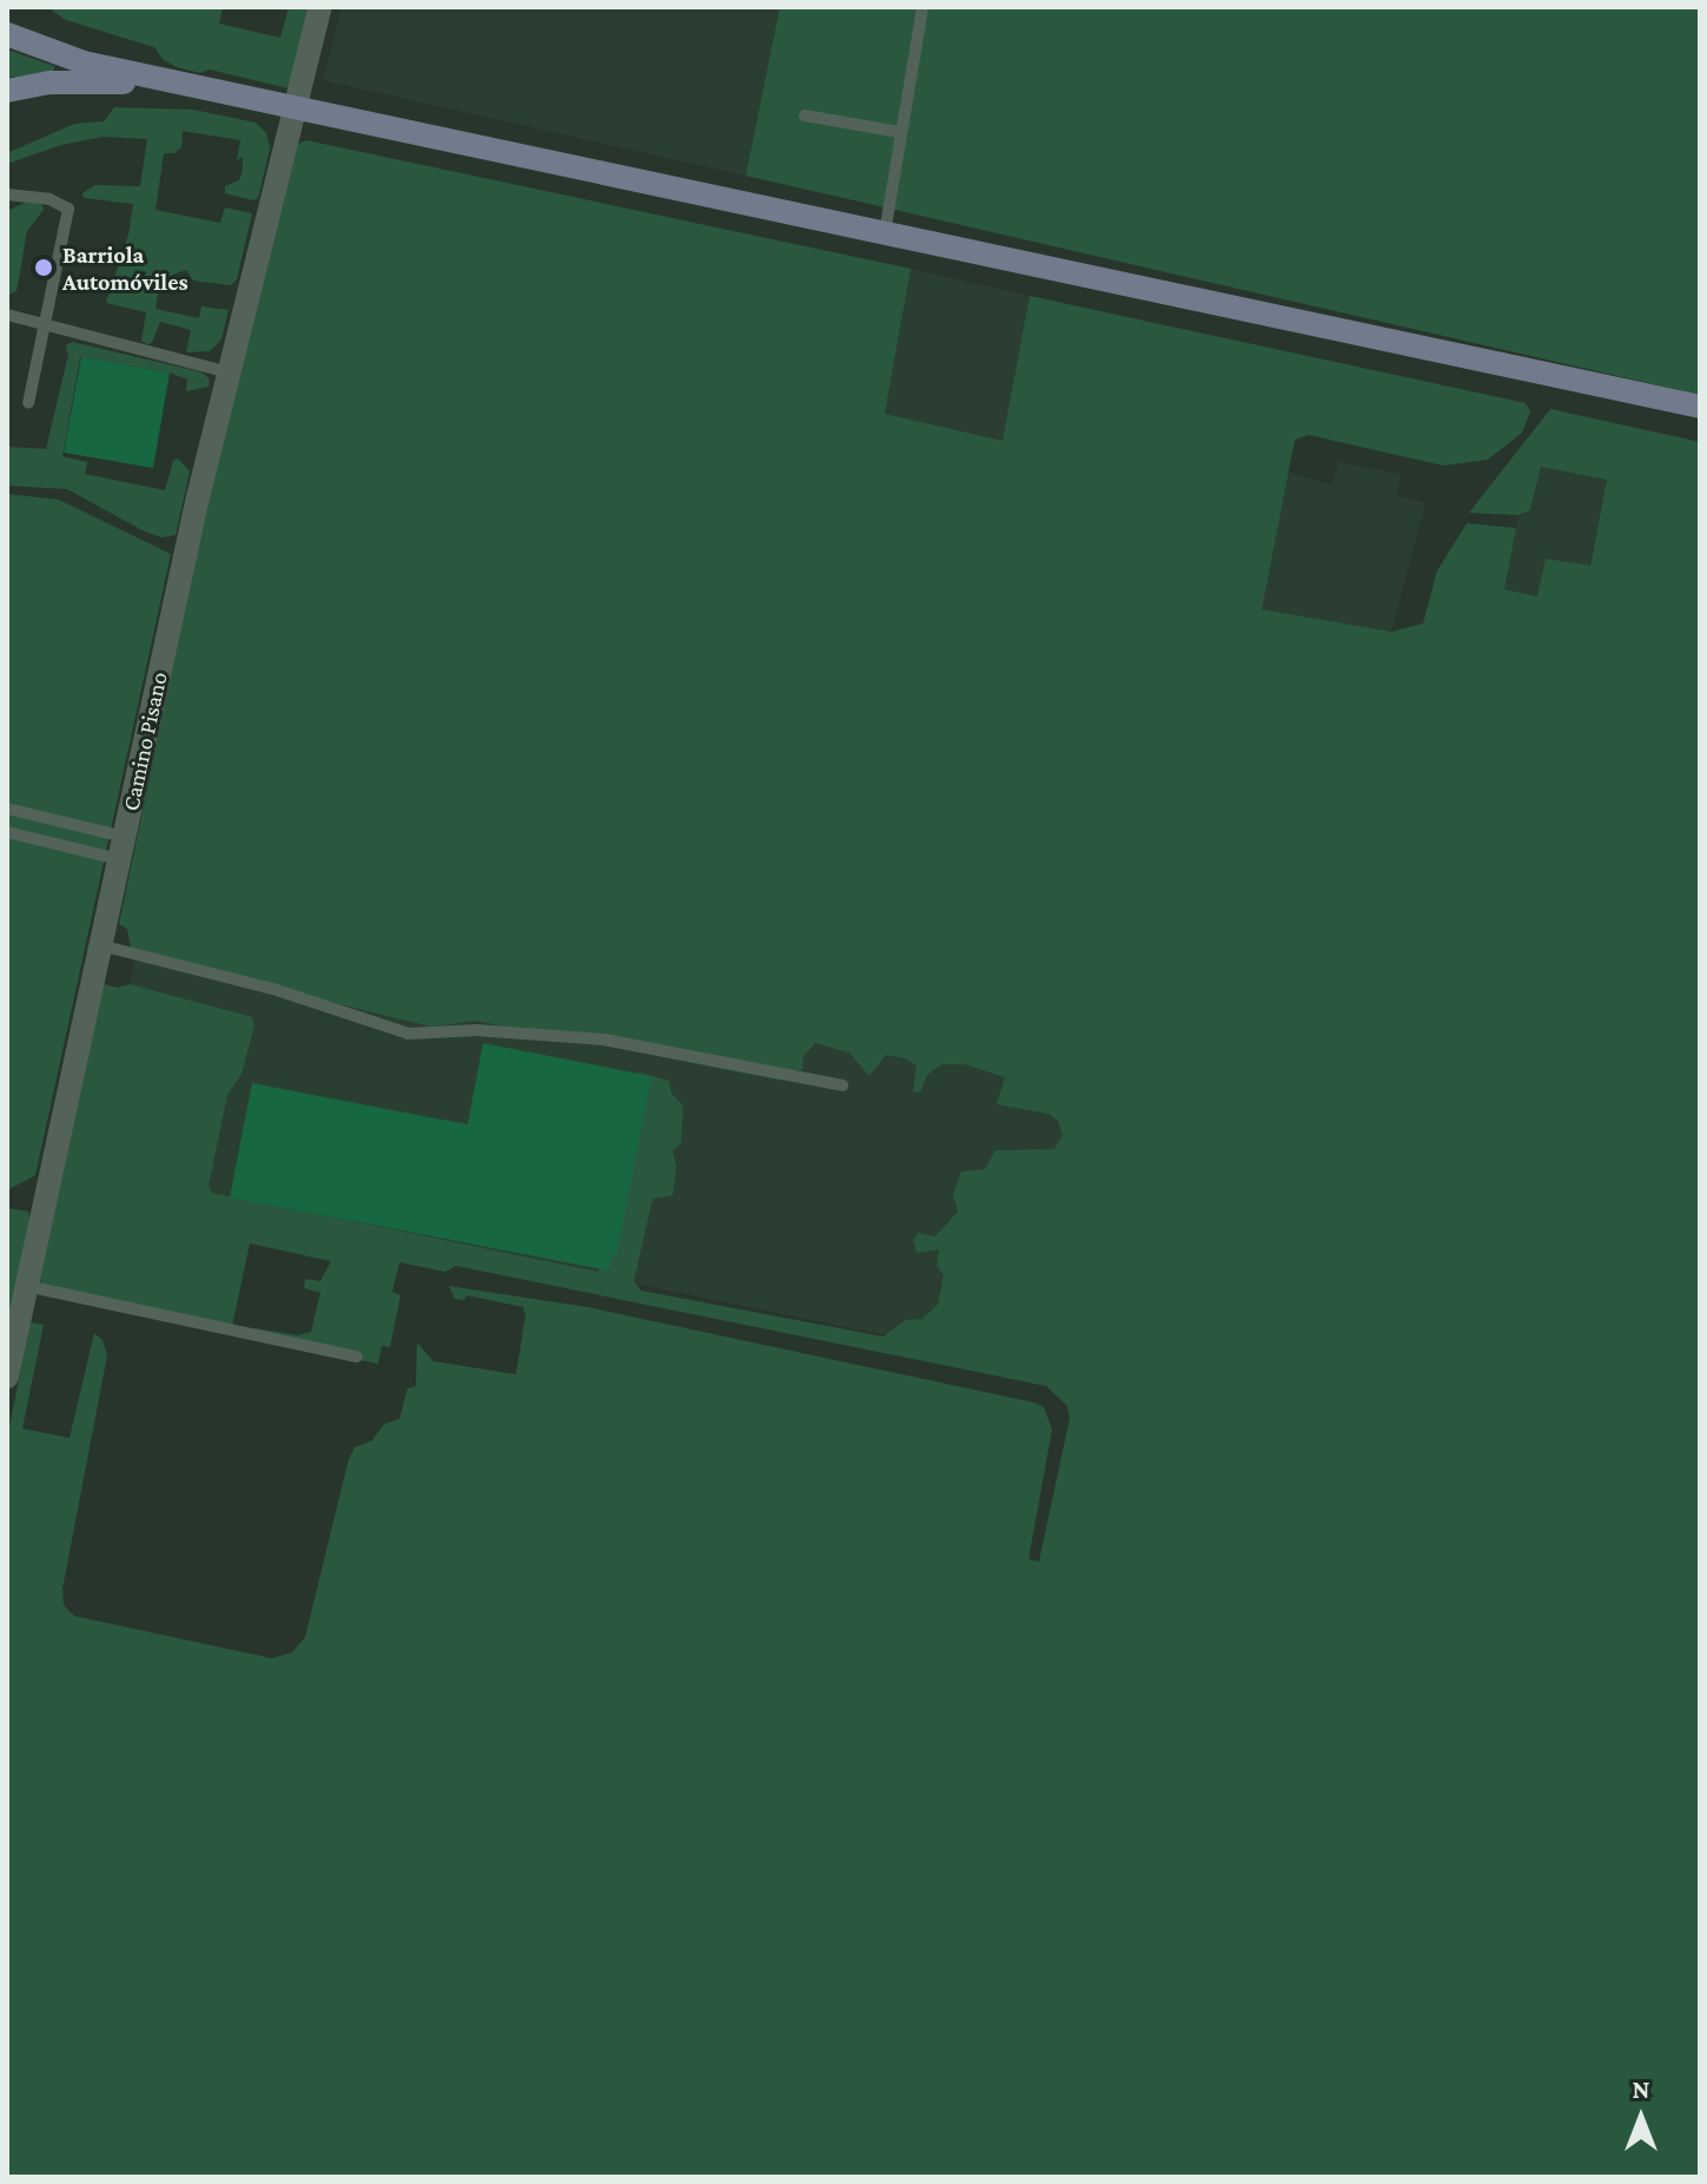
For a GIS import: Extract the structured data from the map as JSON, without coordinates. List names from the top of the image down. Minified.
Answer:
{"streets":{"street":["Camino Pisano"]},"places":["Barriola Automóviles"],"north":"top"}
